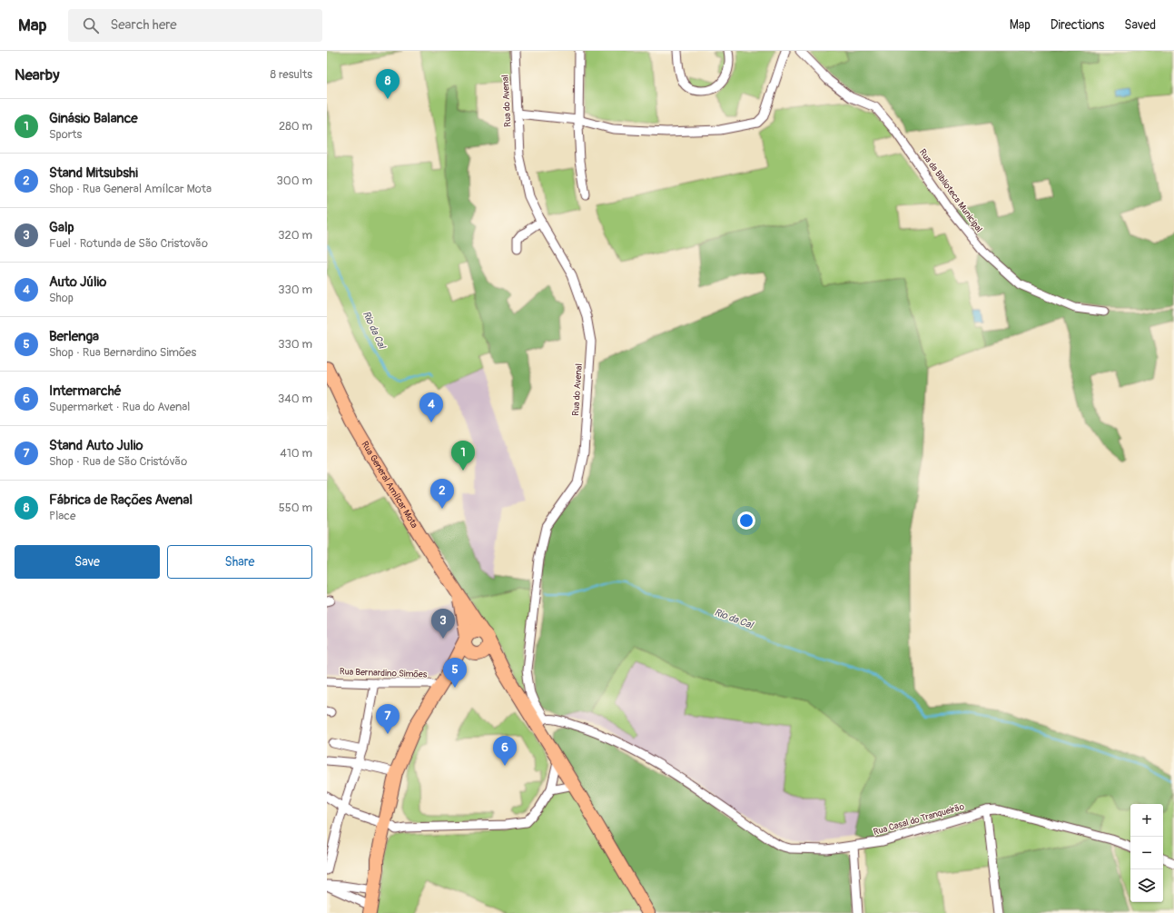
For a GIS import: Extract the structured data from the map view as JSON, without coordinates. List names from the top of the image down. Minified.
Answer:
{"streets":{"main road":["Rua General Amílcar Mota"],"street":["Rua do Avenal","Rua da Biblioteca Municipal","Rua Bernardino Simões","Rua Casal do Tranqueirão"]},"crossings":[["Rua do Avenal","Rua General Amílcar Mota"],["Rua do Avenal","Rua Casal do Tranqueirão"],["Rua General Amílcar Mota","Rua Casal do Tranqueirão"]],"water":["Rio da Cal"],"page":{"header":"Map","search":"Search here","nav":["Map","Directions","Saved"],"heading":["Nearby","8 results"],"pins":["8","4","1","2","3","5","7","6"],"list":[{"mark":"1","name":"Ginásio Balance","note":"Sports","value":"280 m"},{"mark":"2","name":"Stand Mitsubshi","note":"Shop · Rua General Amílcar Mota","value":"300 m"},{"mark":"3","name":"Galp","note":"Fuel · Rotunda de São Cristovão","value":"320 m"},{"mark":"4","name":"Auto Júlio","note":"Shop","value":"330 m"},{"mark":"5","name":"Berlenga","note":"Shop · Rua Bernardino Simões","value":"330 m"},{"mark":"6","name":"Intermarché","note":"Supermarket · Rua do Avenal","value":"340 m"},{"mark":"7","name":"Stand Auto Julio","note":"Shop · Rua de São Cristóvão","value":"410 m"},{"mark":"8","name":"Fábrica de Rações Avenal","note":"Place","value":"550 m"}],"buttons":["Save","Share"],"map_buttons":["+","−"]}}
